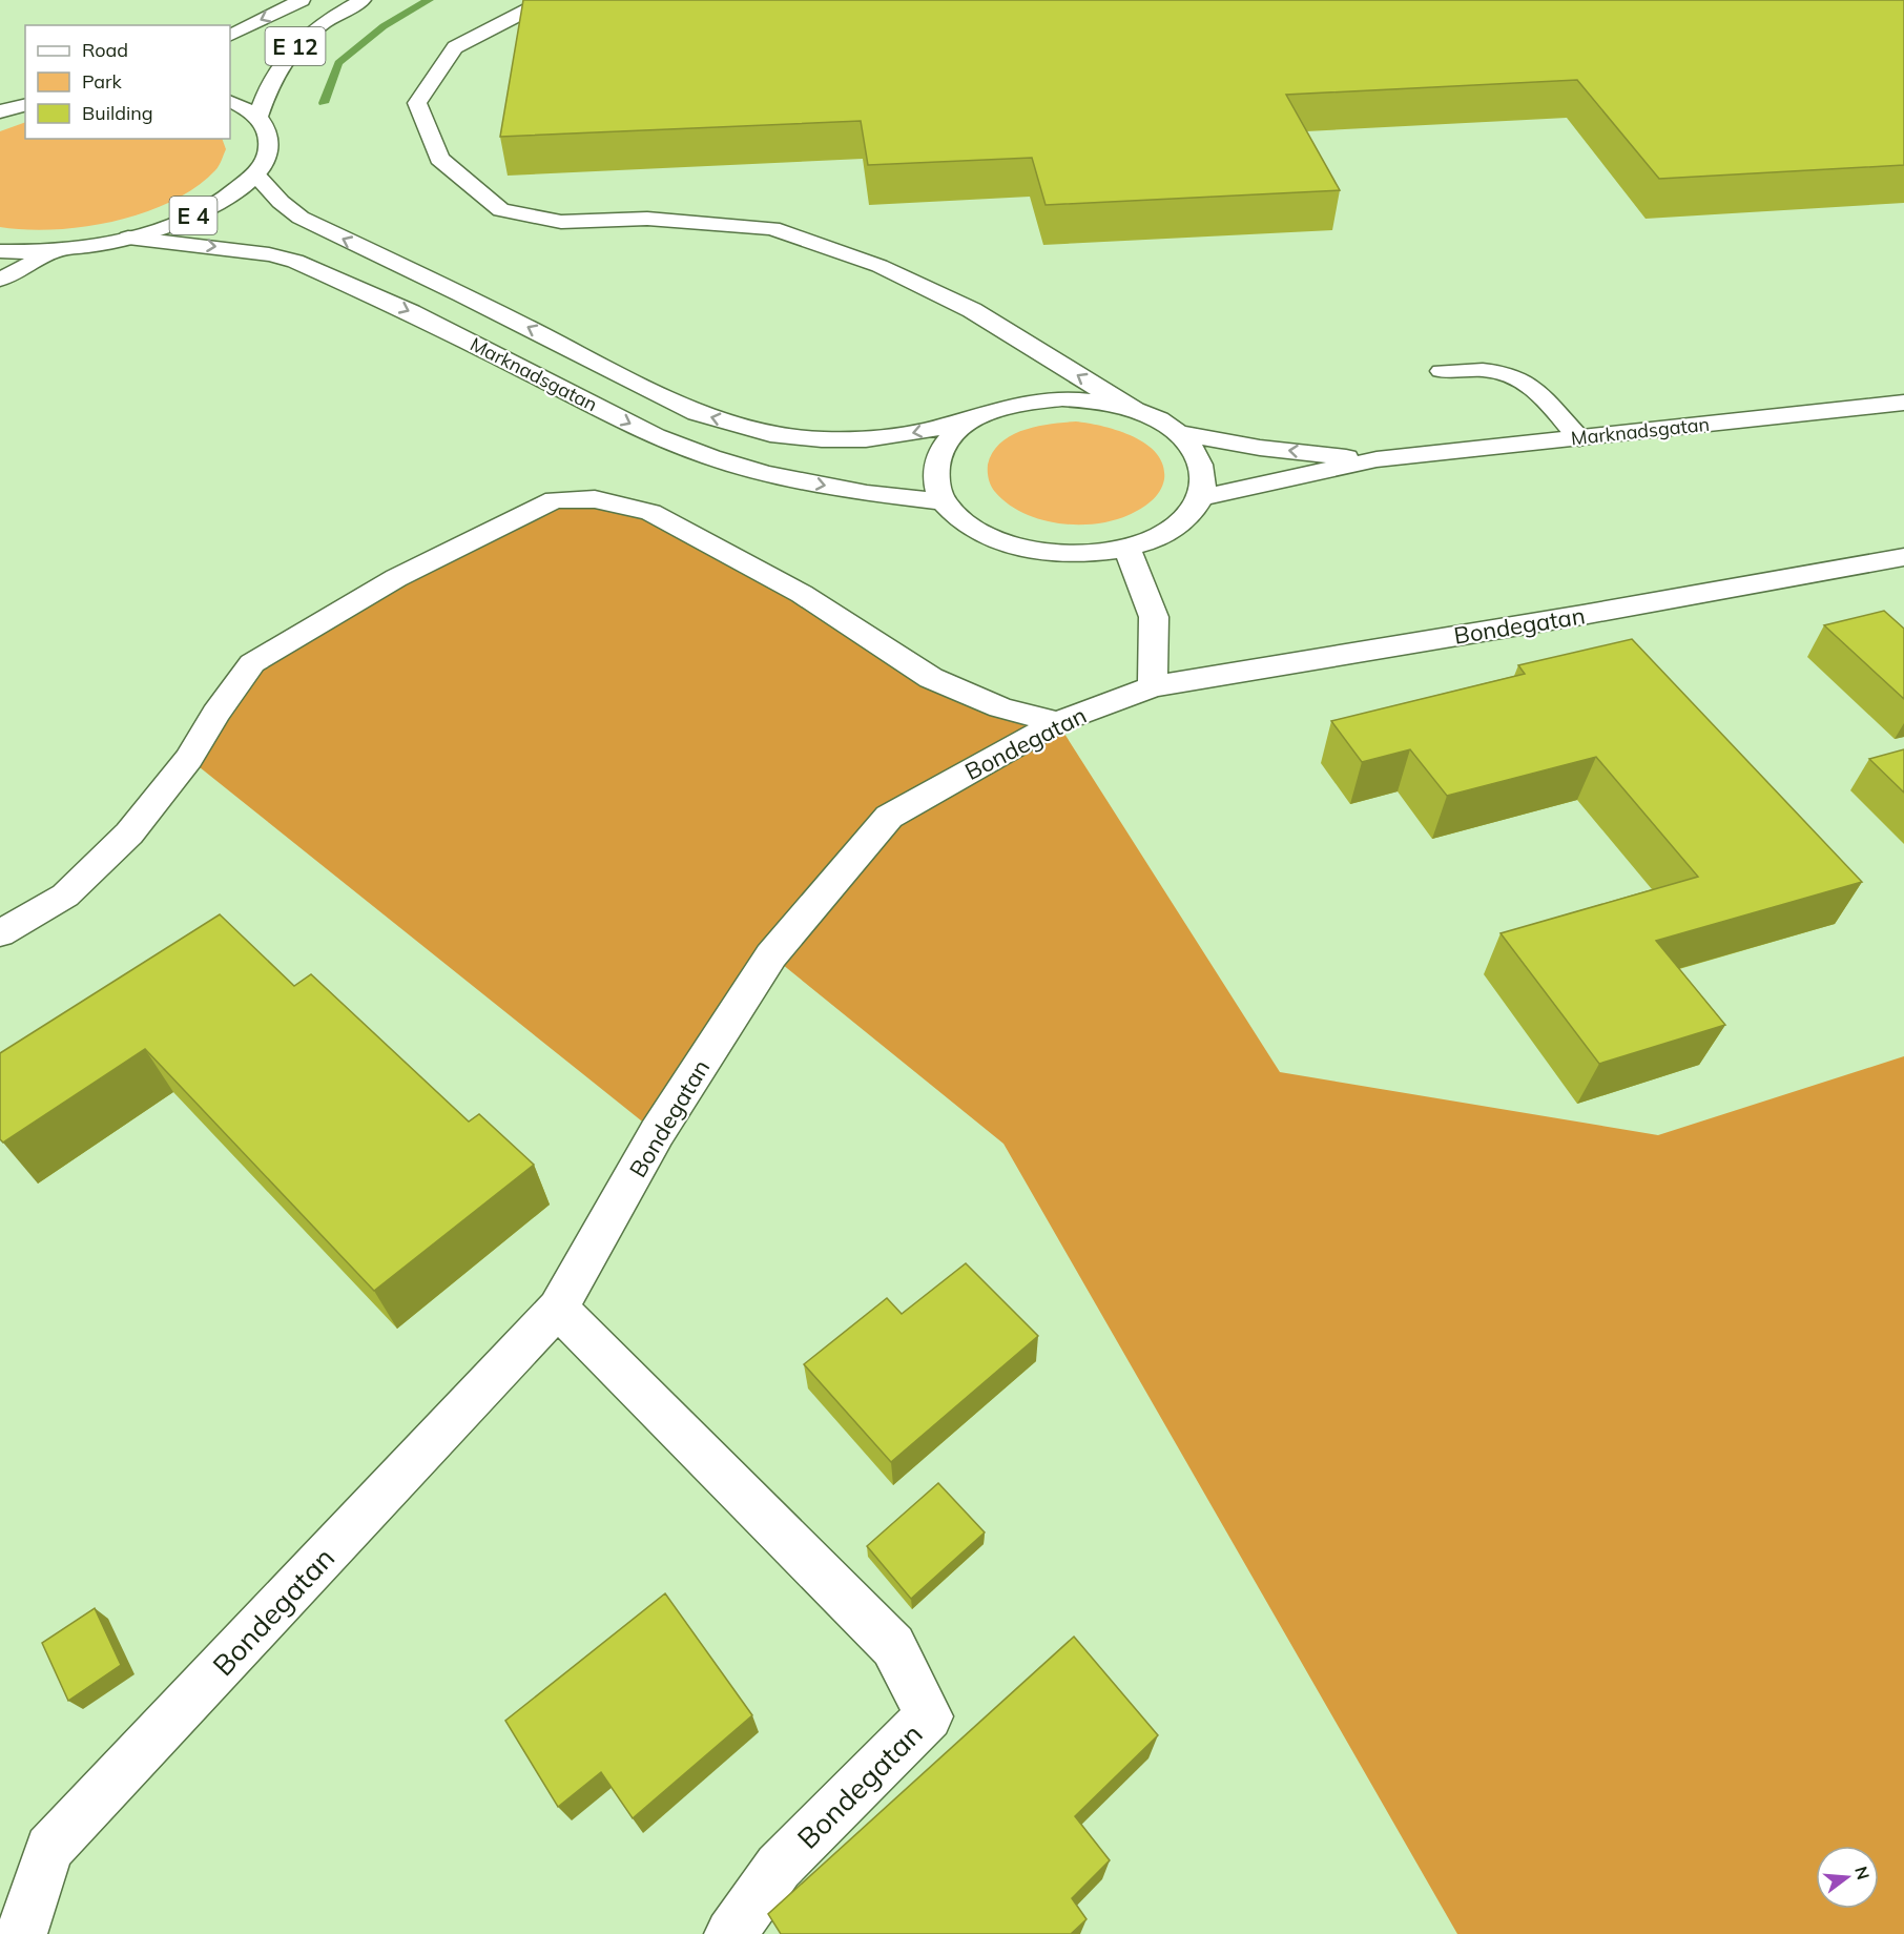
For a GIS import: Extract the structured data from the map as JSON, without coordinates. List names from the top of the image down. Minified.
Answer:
{"streets":{"main road":["E 12","E 4","Marknadsgatan","Bondegatan"]},"crossings":[["E 12","E 4"],["E 4","Marknadsgatan"]],"legend":["Road","Park","Building"],"north":"right"}
